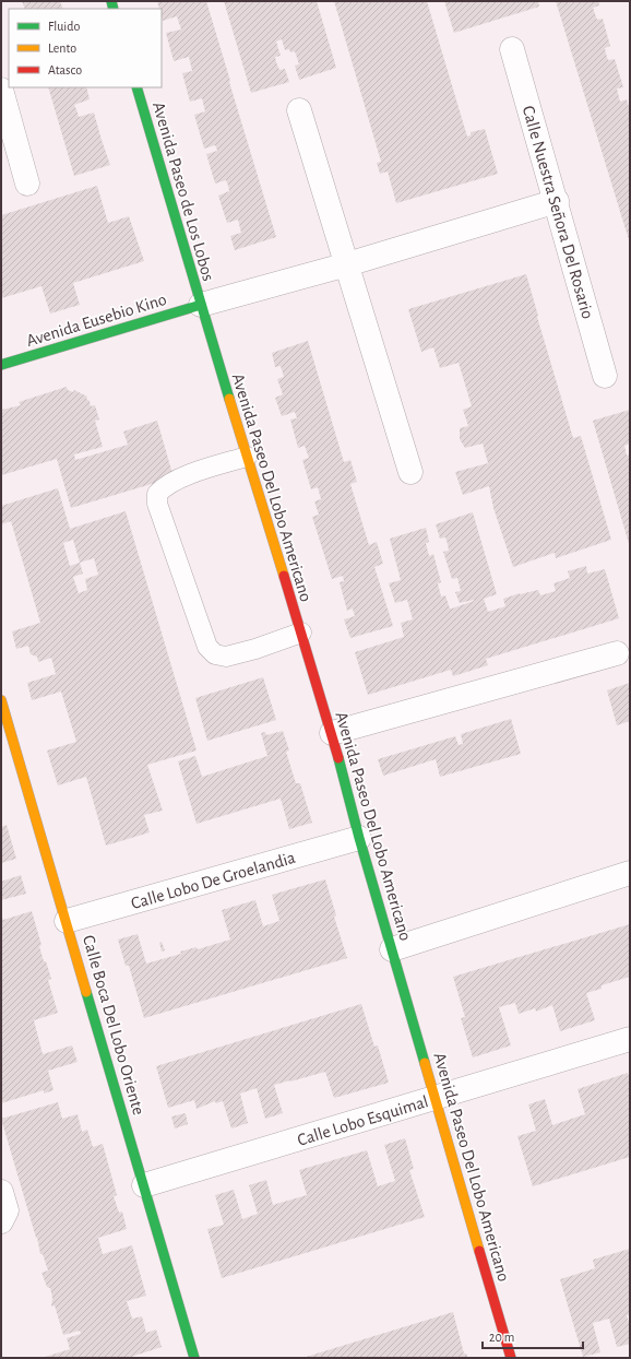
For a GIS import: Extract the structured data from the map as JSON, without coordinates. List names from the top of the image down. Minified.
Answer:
{"streets":{"street":["Avenida Paseo de Los Lobos","Calle Nuestra Señora Del Rosario","Avenida Eusebio Kino","Avenida Paseo Del Lobo Americano","Calle Lobo De Groelandia","Calle Boca Del Lobo Oriente","Calle Lobo Esquimal"]},"crossings":[["Avenida Paseo de Los Lobos","Avenida Eusebio Kino"],["Avenida Paseo de Los Lobos","Avenida Paseo Del Lobo Americano"],["Avenida Eusebio Kino","Avenida Paseo Del Lobo Americano"],["Avenida Paseo Del Lobo Americano","Calle Lobo De Groelandia"],["Avenida Paseo Del Lobo Americano","Calle Lobo Esquimal"],["Calle Lobo De Groelandia","Calle Boca Del Lobo Oriente"],["Calle Boca Del Lobo Oriente","Calle Lobo Esquimal"]],"legend":["Fluido","Lento","Atasco"],"scale_bar":"20 m"}
